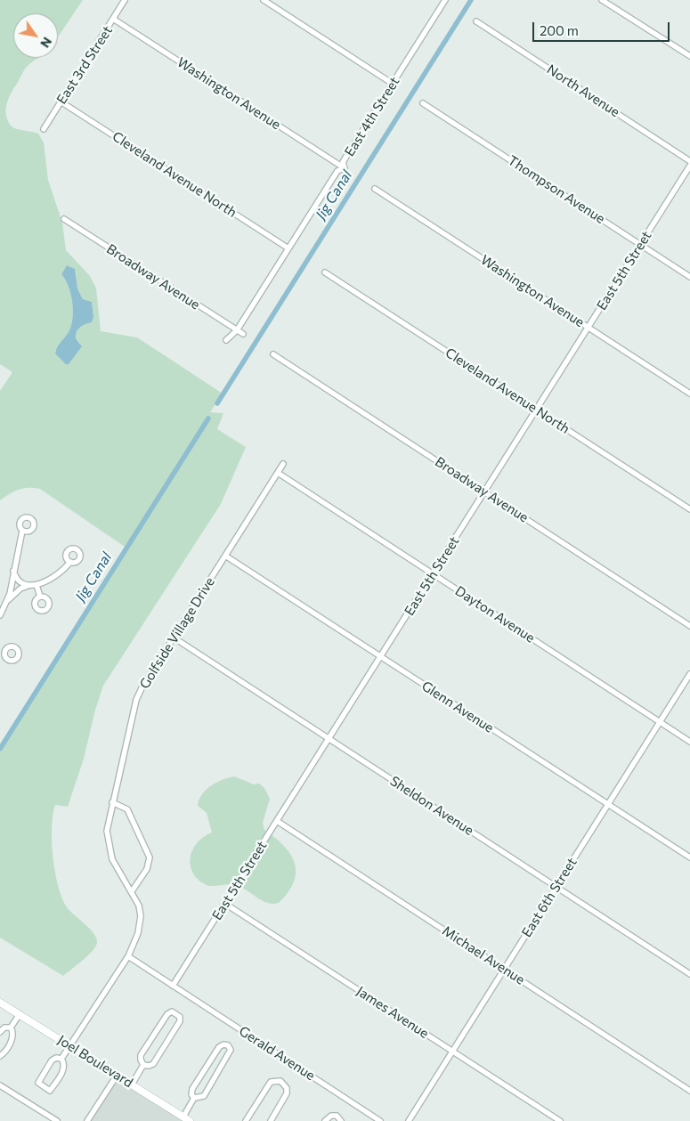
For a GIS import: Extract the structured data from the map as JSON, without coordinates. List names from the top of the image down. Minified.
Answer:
{"streets":{"main road":["Joel Boulevard"],"street":["East 3rd Street","North Avenue","Washington Avenue","East 4th Street","Cleveland Avenue North","Thompson Avenue","East 5th Street","Broadway Avenue","Dayton Avenue","Golfside Village Drive","Glenn Avenue","Sheldon Avenue","East 6th Street","Michael Avenue","James Avenue","Gerald Avenue"]},"crossings":[["East 3rd Street","Washington Avenue"],["East 3rd Street","Cleveland Avenue North"],["Washington Avenue","East 4th Street"],["Washington Avenue","East 5th Street"],["East 4th Street","Cleveland Avenue North"],["East 4th Street","Broadway Avenue"],["Cleveland Avenue North","East 5th Street"],["Thompson Avenue","East 5th Street"],["East 5th Street","Broadway Avenue"],["East 5th Street","Dayton Avenue"],["East 5th Street","Glenn Avenue"],["East 5th Street","Sheldon Avenue"],["East 5th Street","Michael Avenue"],["East 5th Street","James Avenue"],["East 5th Street","Gerald Avenue"],["Dayton Avenue","Golfside Village Drive"],["Dayton Avenue","East 6th Street"],["Golfside Village Drive","Glenn Avenue"],["Golfside Village Drive","Sheldon Avenue"],["Golfside Village Drive","Gerald Avenue"],["Golfside Village Drive","Joel Boulevard"],["Glenn Avenue","East 6th Street"],["Sheldon Avenue","East 6th Street"],["East 6th Street","Michael Avenue"],["East 6th Street","James Avenue"]],"water":["Jig Canal"],"scale_bar":"200 m","north":"bottom right"}
